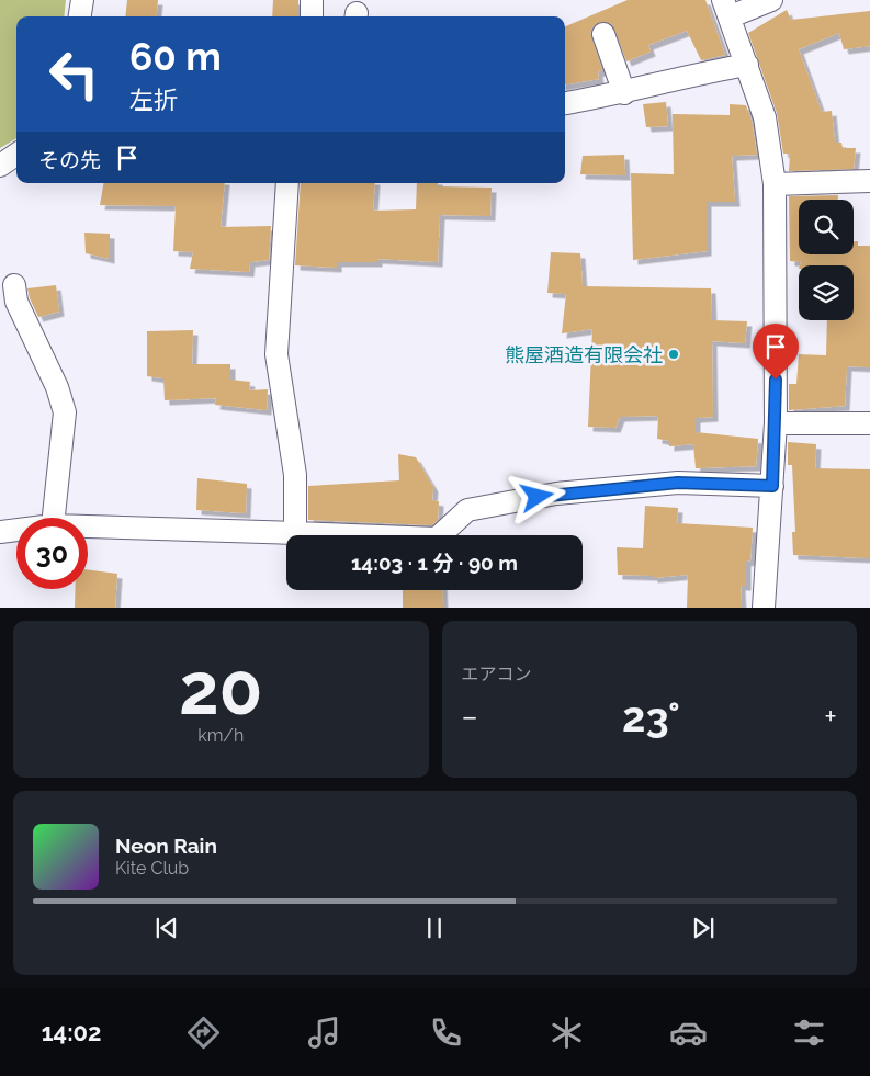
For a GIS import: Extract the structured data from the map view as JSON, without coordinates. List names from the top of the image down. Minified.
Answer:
{"places":["熊屋酒造有限会社"],"page":{"turn":["60 m","左折"],"then":"その先","limit":"30","trip":"14:03 · 1 分 · 90 m","tile":[["20","km/h"],"エアコン"],"heat":["−","23°","+"],"song":["Neon Rain","Kite Club"],"tabs":"14:02"}}
